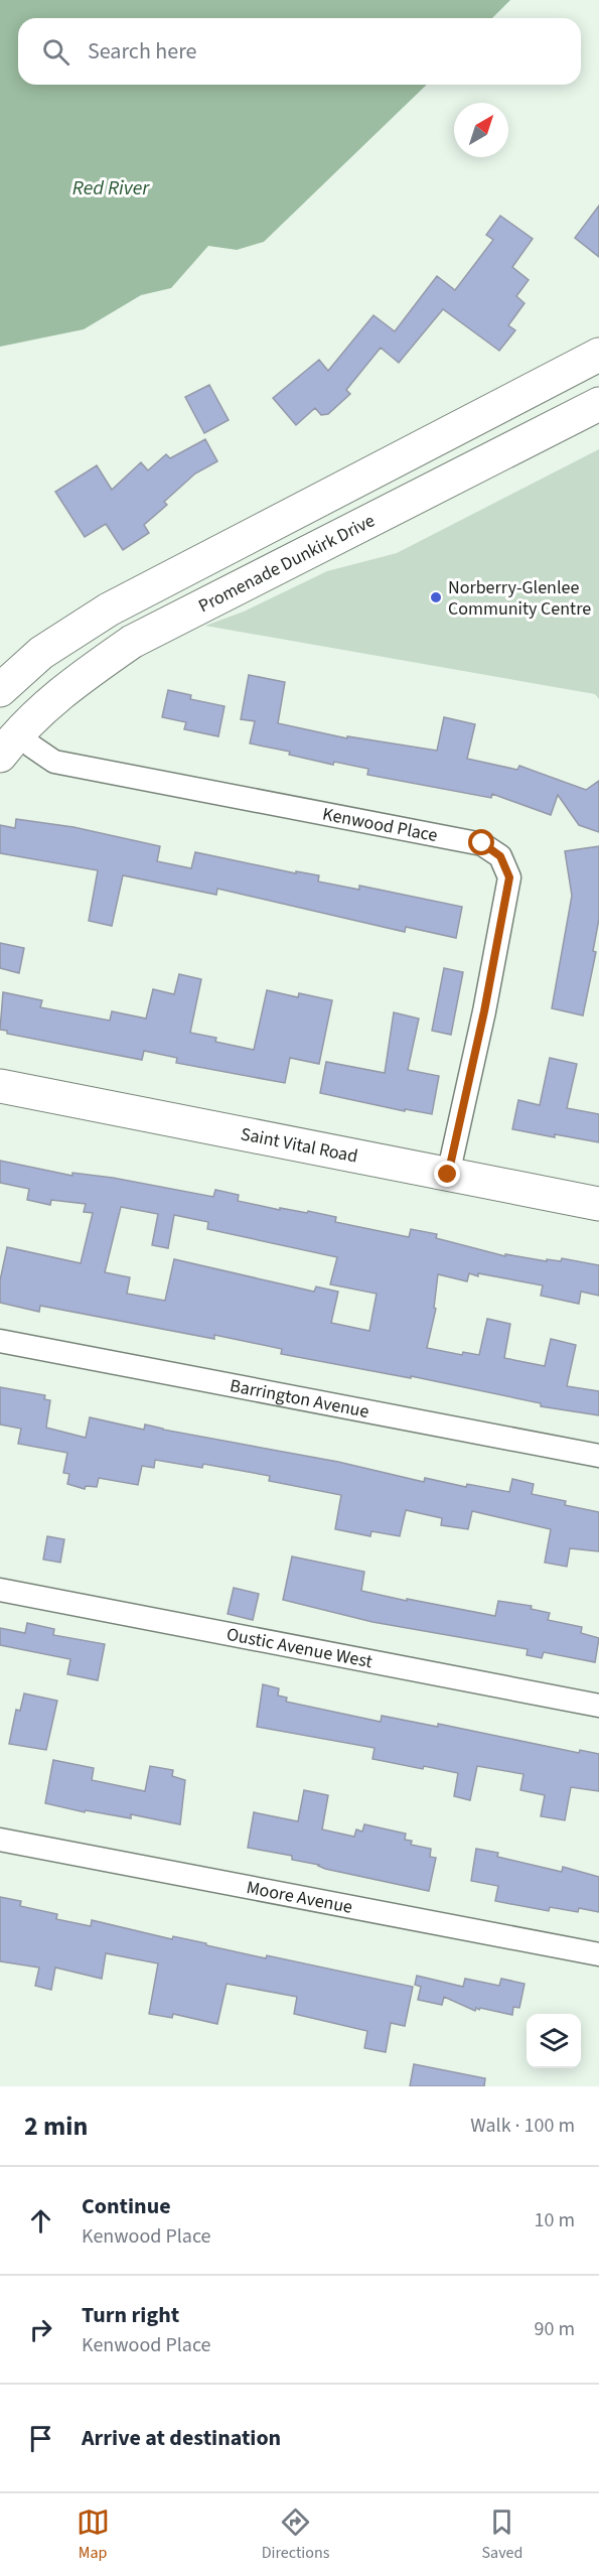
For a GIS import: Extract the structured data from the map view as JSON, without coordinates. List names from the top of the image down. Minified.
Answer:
{"streets":{"main road":["Promenade Dunkirk Drive","Saint Vital Road"],"street":["Kenwood Place","Barrington Avenue","Oustic Avenue West","Moore Avenue"]},"crossings":[["Promenade Dunkirk Drive","Kenwood Place"],["Kenwood Place","Saint Vital Road"]],"water":["Red River"],"places":["Norberry-Glenlee Community Centre"],"north":"top right","page":{"search":"Search here","heading":["2 min","Walk · 100 m"],"list":[["Continue","Kenwood Place","10 m"],["Turn right","Kenwood Place","90 m"],"Arrive at destination"],"nav":["Map","Directions","Saved"]}}
